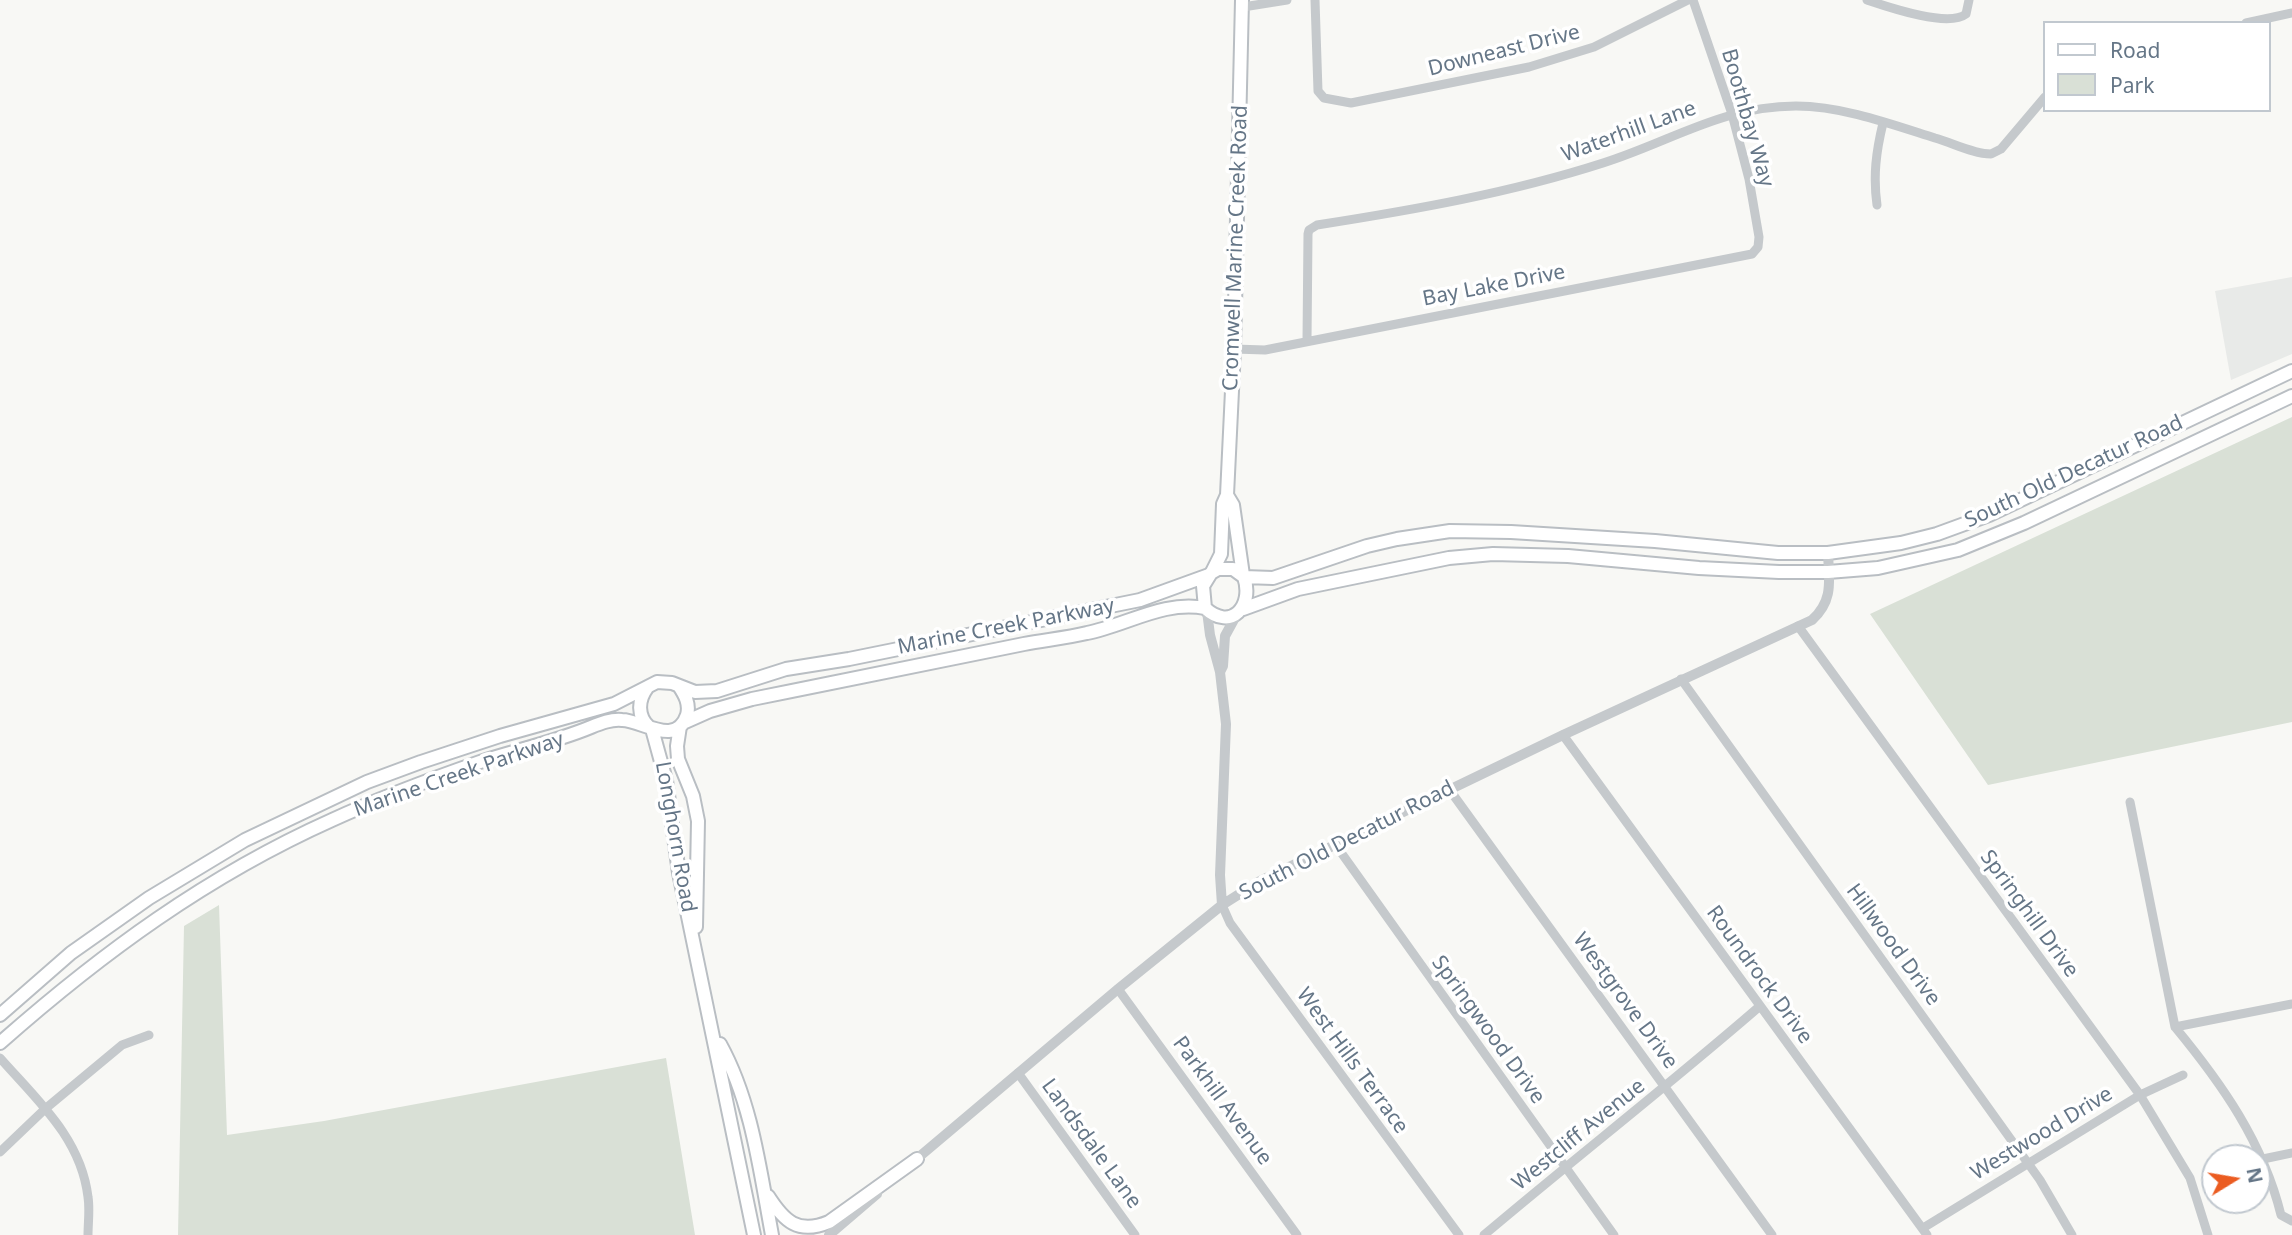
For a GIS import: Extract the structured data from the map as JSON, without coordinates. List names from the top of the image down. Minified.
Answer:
{"streets":{"main road":["Cromwell Marine Creek Road","South Old Decatur Road","Marine Creek Parkway","Longhorn Road"],"street":["Downeast Drive","Boothbay Way","Waterhill Lane","Bay Lake Drive","Springhill Drive","Hillwood Drive","Roundrock Drive","Westgrove Drive","Springwood Drive","West Hills Terrace","Parkhill Avenue","Westwood Drive","Westcliff Avenue","Landsdale Lane"]},"crossings":[["Downeast Drive","Boothbay Way"],["Boothbay Way","Waterhill Lane"],["Boothbay Way","Bay Lake Drive"],["Waterhill Lane","Bay Lake Drive"],["Cromwell Marine Creek Road","Bay Lake Drive"],["Cromwell Marine Creek Road","South Old Decatur Road"],["Cromwell Marine Creek Road","Marine Creek Parkway"],["South Old Decatur Road","Marine Creek Parkway"],["South Old Decatur Road","Springhill Drive"],["South Old Decatur Road","Hillwood Drive"],["South Old Decatur Road","Roundrock Drive"],["South Old Decatur Road","Westgrove Drive"],["South Old Decatur Road","Springwood Drive"],["South Old Decatur Road","West Hills Terrace"],["South Old Decatur Road","Parkhill Avenue"],["South Old Decatur Road","Landsdale Lane"],["Marine Creek Parkway","Longhorn Road"],["Springhill Drive","Westwood Drive"],["Hillwood Drive","Westwood Drive"],["Roundrock Drive","Westwood Drive"],["Roundrock Drive","Westcliff Avenue"],["Westgrove Drive","Westcliff Avenue"],["Springwood Drive","Westcliff Avenue"]],"legend":["Road","Park"],"north":"right"}
